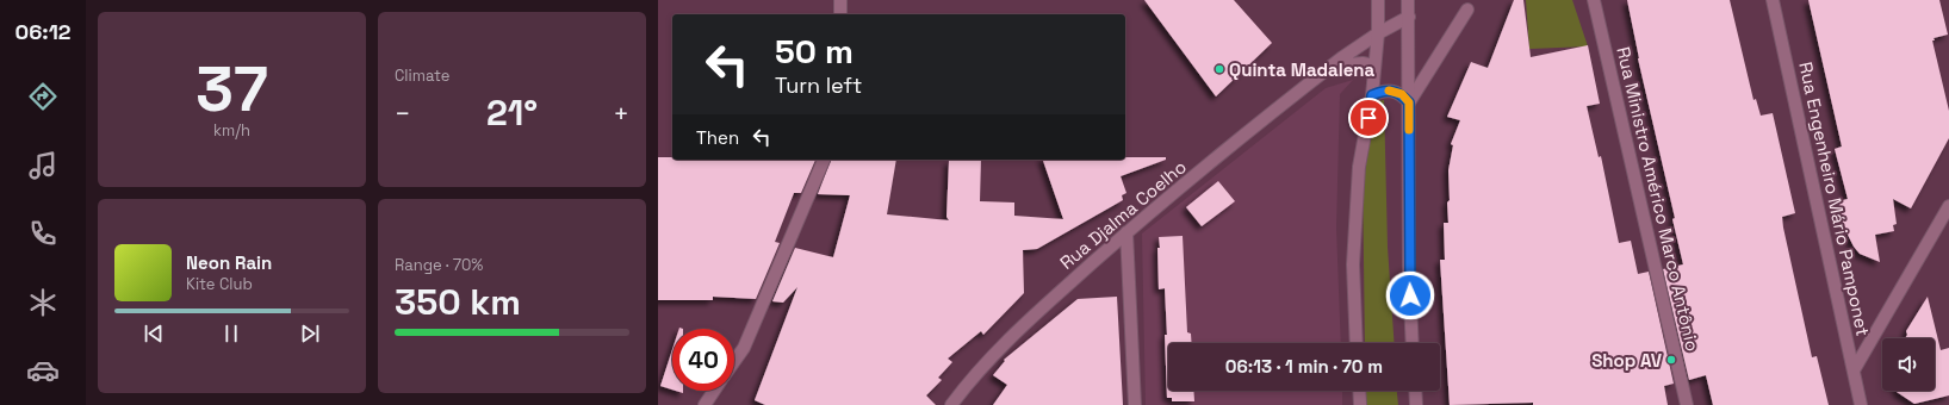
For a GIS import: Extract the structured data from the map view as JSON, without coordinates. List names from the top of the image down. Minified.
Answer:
{"streets":{"street":["Rua Ministro Américo Marco Antônio","Rua Engenheiro Mário Pamponet","Rua Djalma Coelho"]},"places":["Quinta Madalena","Shop AV"],"page":{"tabs":"06:12","tile":[["37","km/h"],"Climate",["Range · 70%","350 km"]],"turn":["50 m","Turn left"],"heat":["−","21°","+"],"then":"Then","song":["Neon Rain","Kite Club"],"limit":"40","trip":"06:13 · 1 min · 70 m"}}
